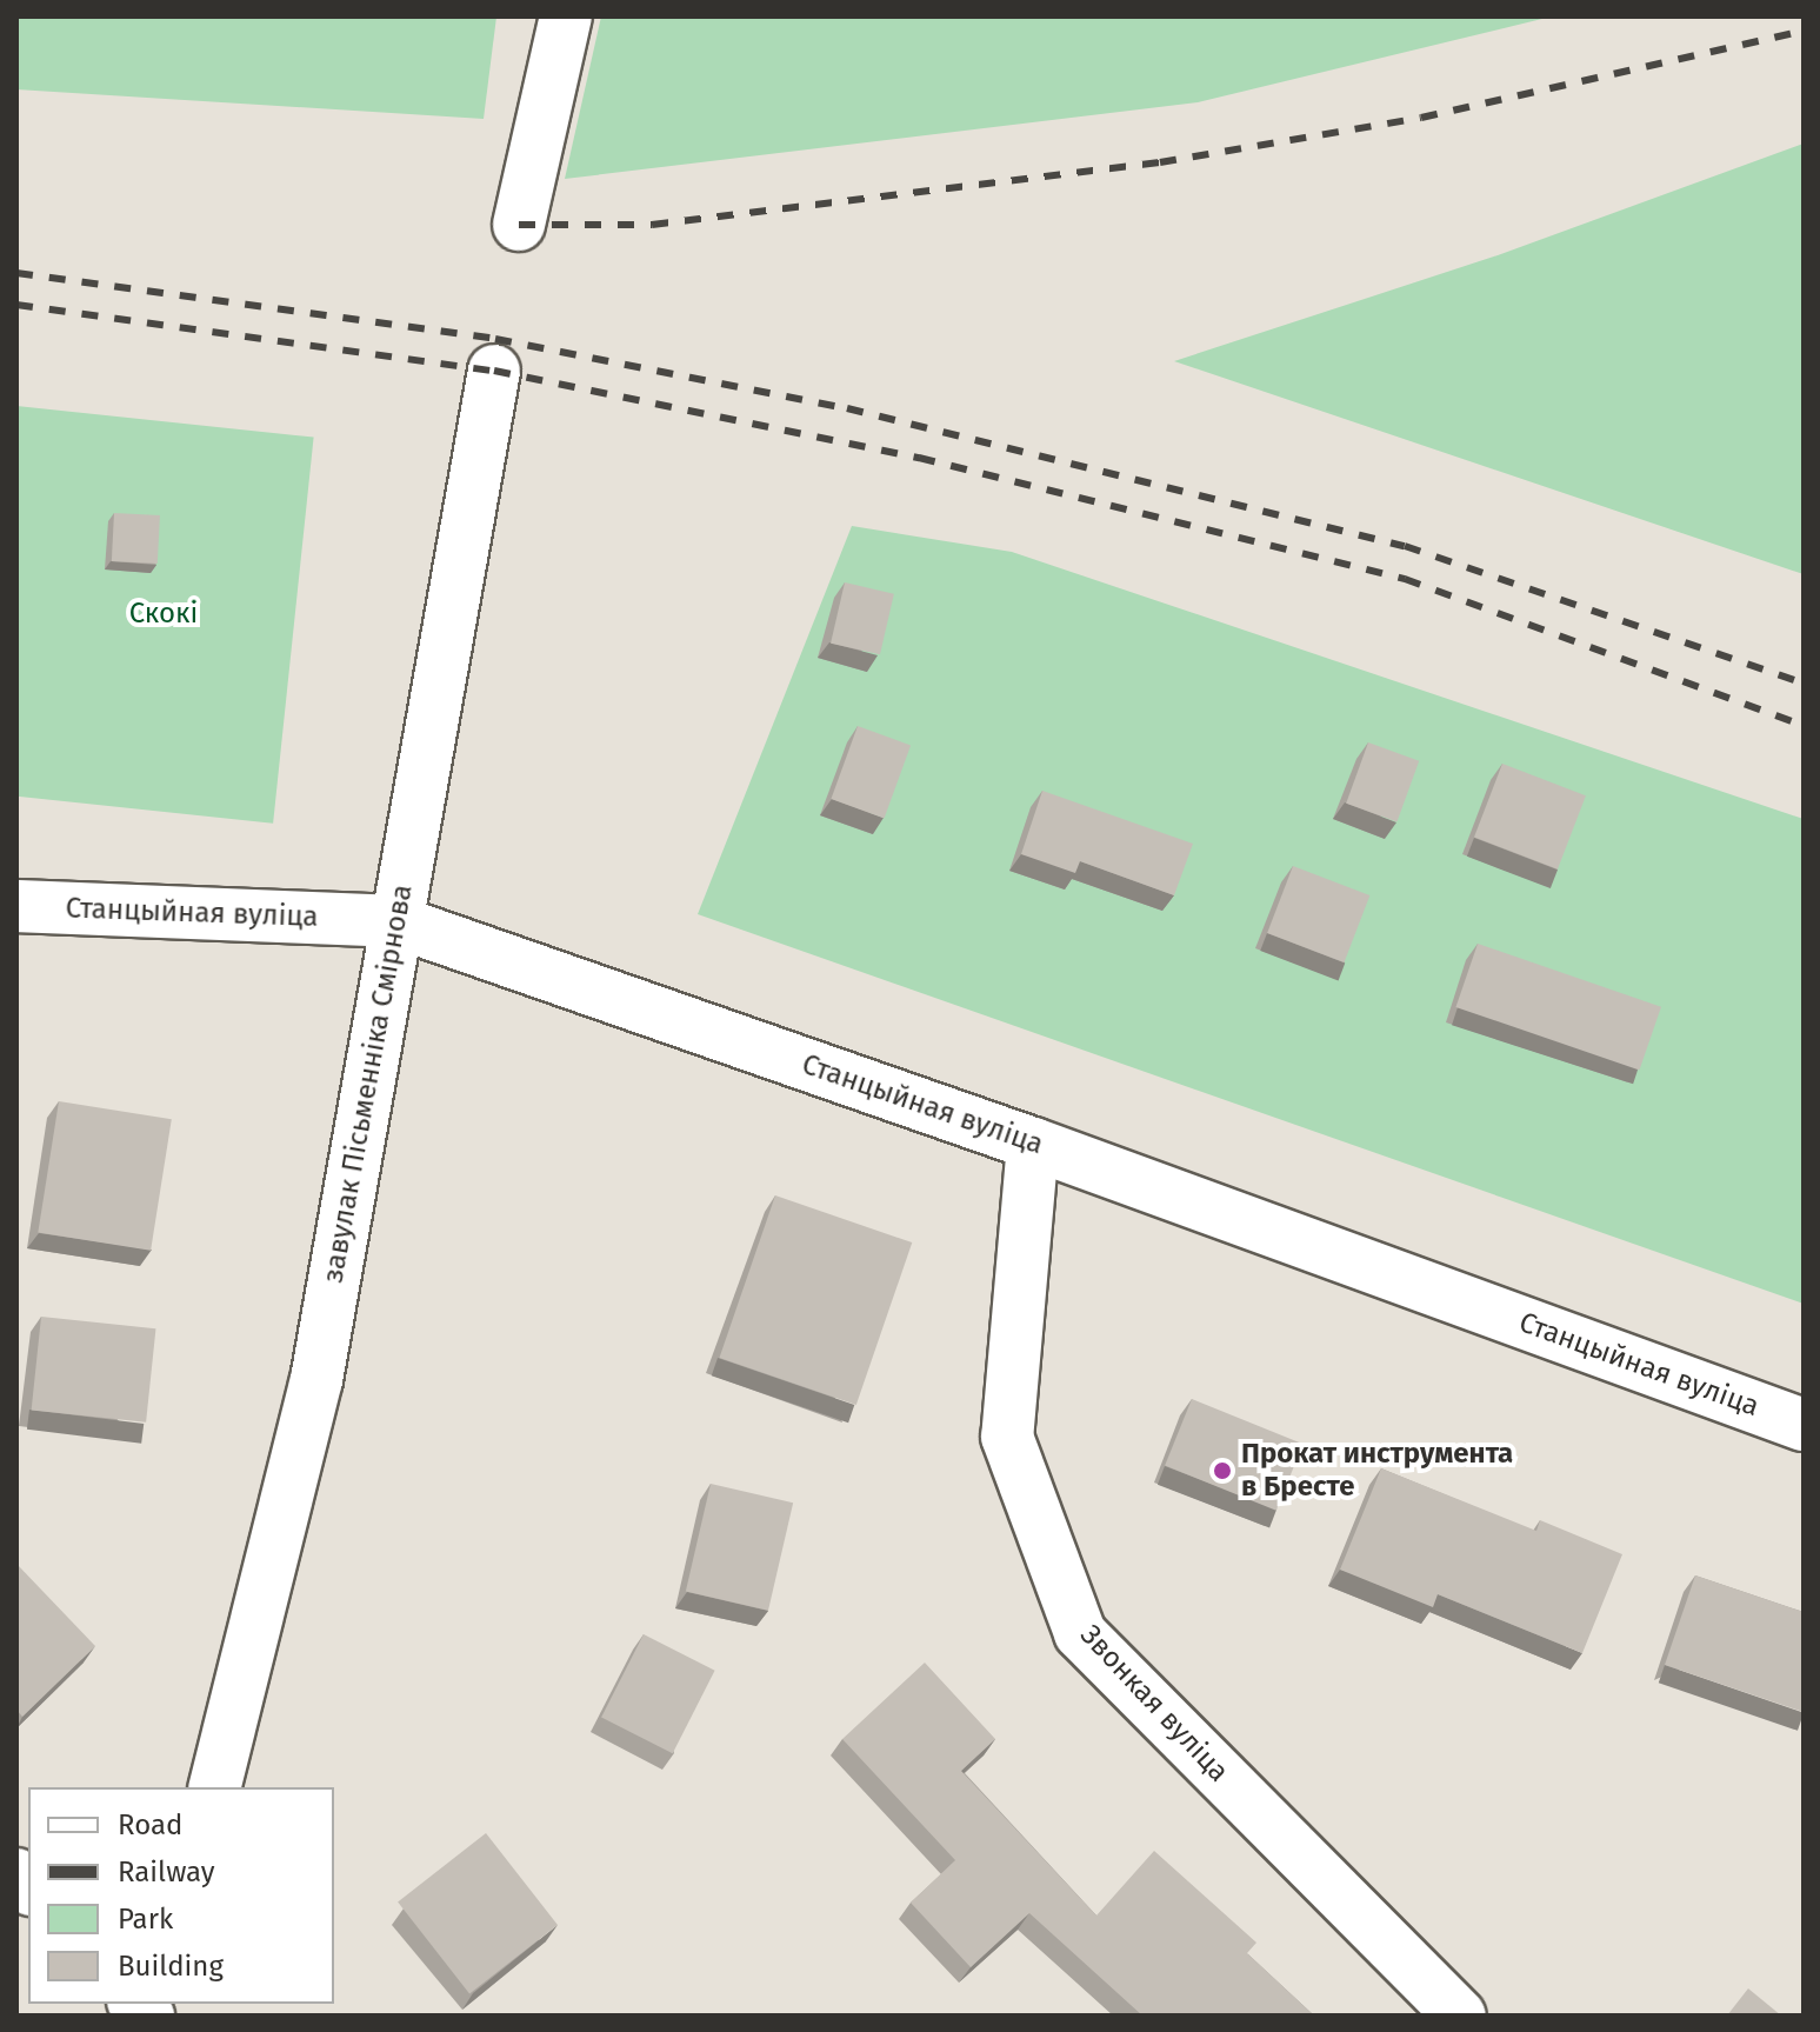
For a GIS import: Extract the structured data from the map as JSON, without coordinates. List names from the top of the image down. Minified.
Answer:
{"streets":{"street":["Станцыйная вуліца","завулак Пісьменніка Смірнова","Звонкая вуліца"]},"crossings":[["Станцыйная вуліца","завулак Пісьменніка Смірнова"],["Станцыйная вуліца","Звонкая вуліца"]],"parks":["Скокі"],"places":["Прокат инструмента в Бресте"],"legend":["Road","Railway","Park","Building"]}
